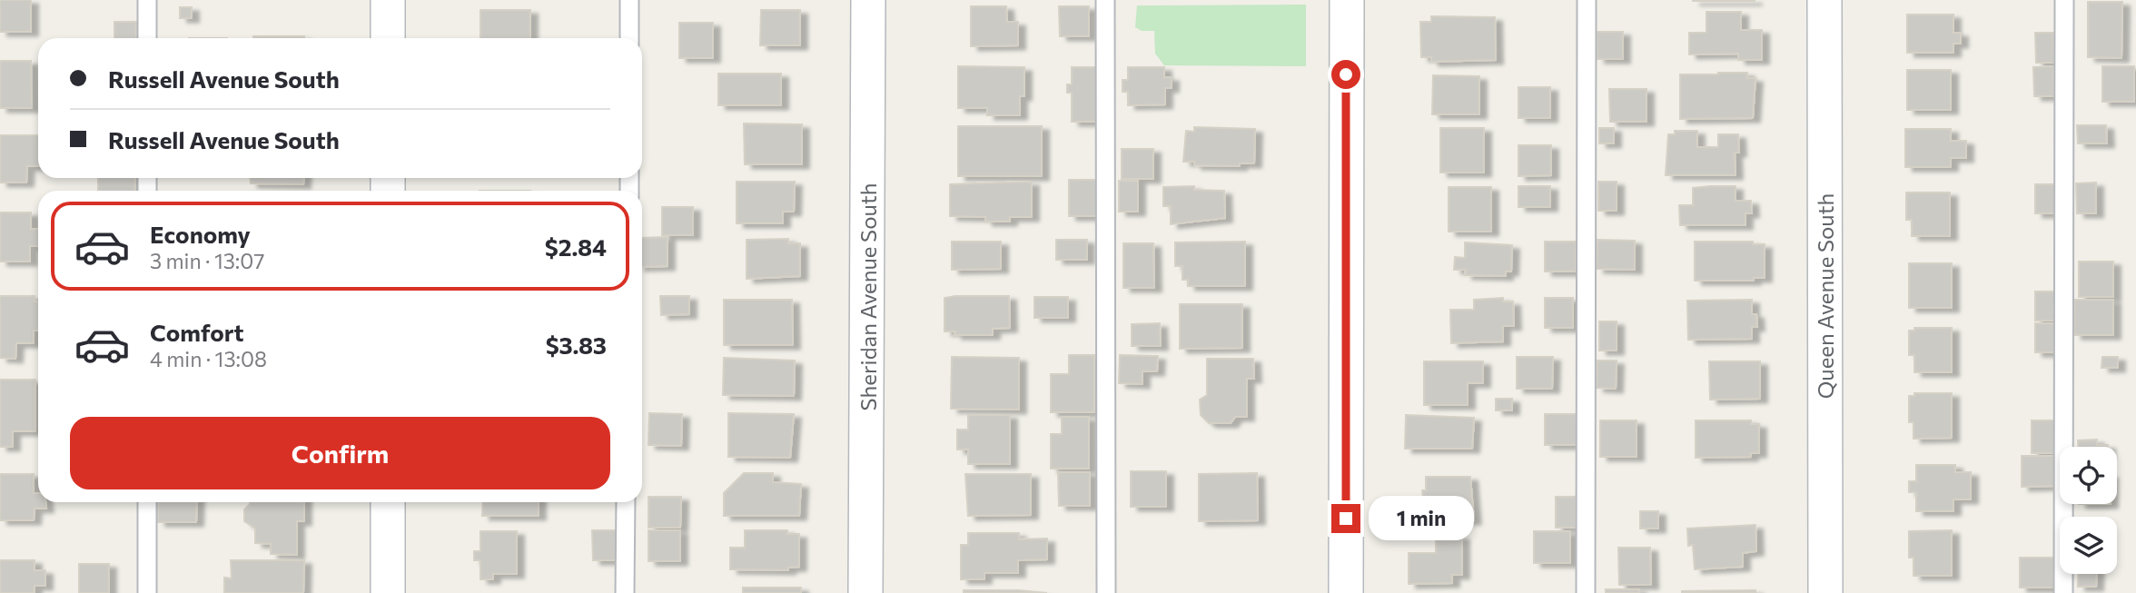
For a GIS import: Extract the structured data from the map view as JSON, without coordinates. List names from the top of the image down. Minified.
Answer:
{"streets":{"street":["Queen Avenue South","Sheridan Avenue South"]},"page":{"banner":["Russell Avenue South","Russell Avenue South"],"list":[{"name":"Economy","note":"3 min · 13:07","value":"$2.84"},{"name":"Comfort","note":"4 min · 13:08","value":"$3.83"}],"buttons":"Confirm","bubble":"1 min"}}
